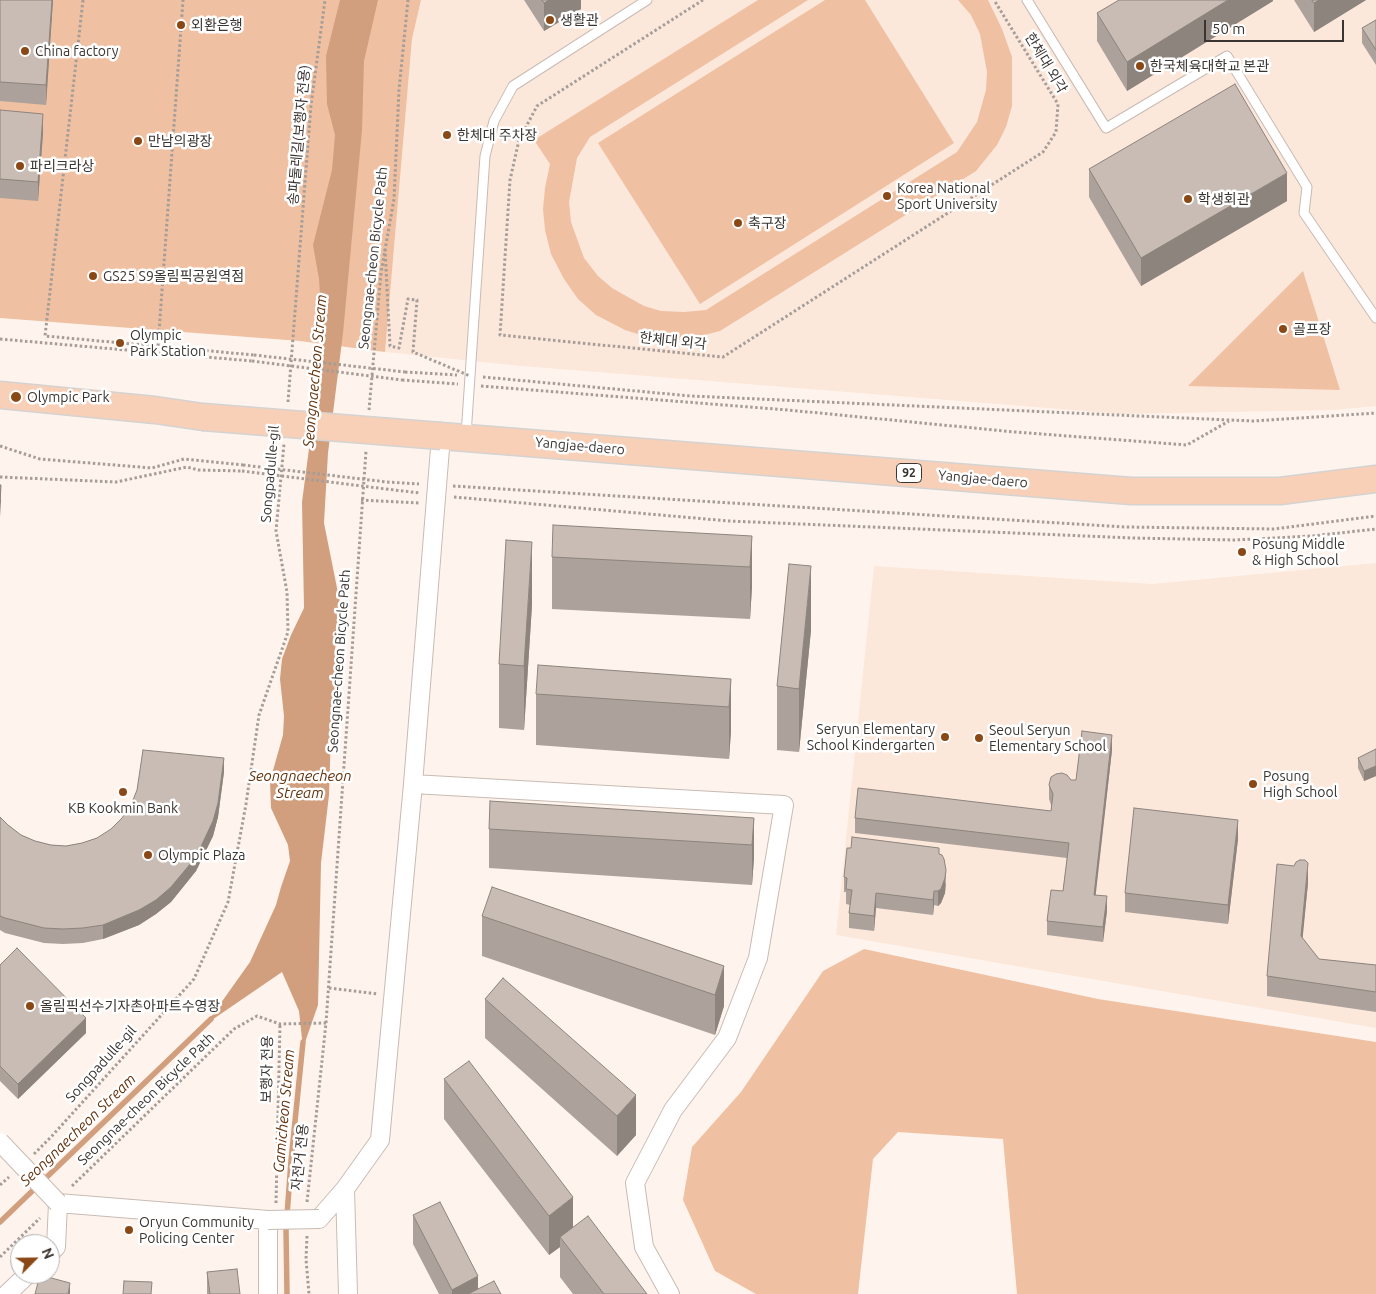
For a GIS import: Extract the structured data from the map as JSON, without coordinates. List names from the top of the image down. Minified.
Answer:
{"streets":{"main road":["Yangjae-daero","92"],"path":["한체대 외각","송파둘레길(보행자 전용)","Seongnae-cheon Bicycle Path","Songpadulle-gil","보행자 전용","자전거 전용"]},"crossings":[["Seongnae-cheon Bicycle Path","보행자 전용"],["Seongnae-cheon Bicycle Path","자전거 전용"],["Yangjae-daero","92"]],"water":["Seongnaecheon Stream","Gamicheon Stream"],"places":["생활관","외환은행","China factory","한국체육대학교 본관","한체대 주차장","만남의광장","파리크라상","Korea National Sport University","학생회관","축구장","GS25 S9올림픽공원역점","골프장","Olympic Park Station","Olympic Park","Posung Middle & High School","Seryun Elementary School Kindergarten","Seoul Seryun Elementary School","Posung High School","KB Kookmin Bank","Olympic Plaza","올림픽선수기자촌아파트수영장","Oryun Community Policing Center"],"scale_bar":"50 m","north":"top right"}
